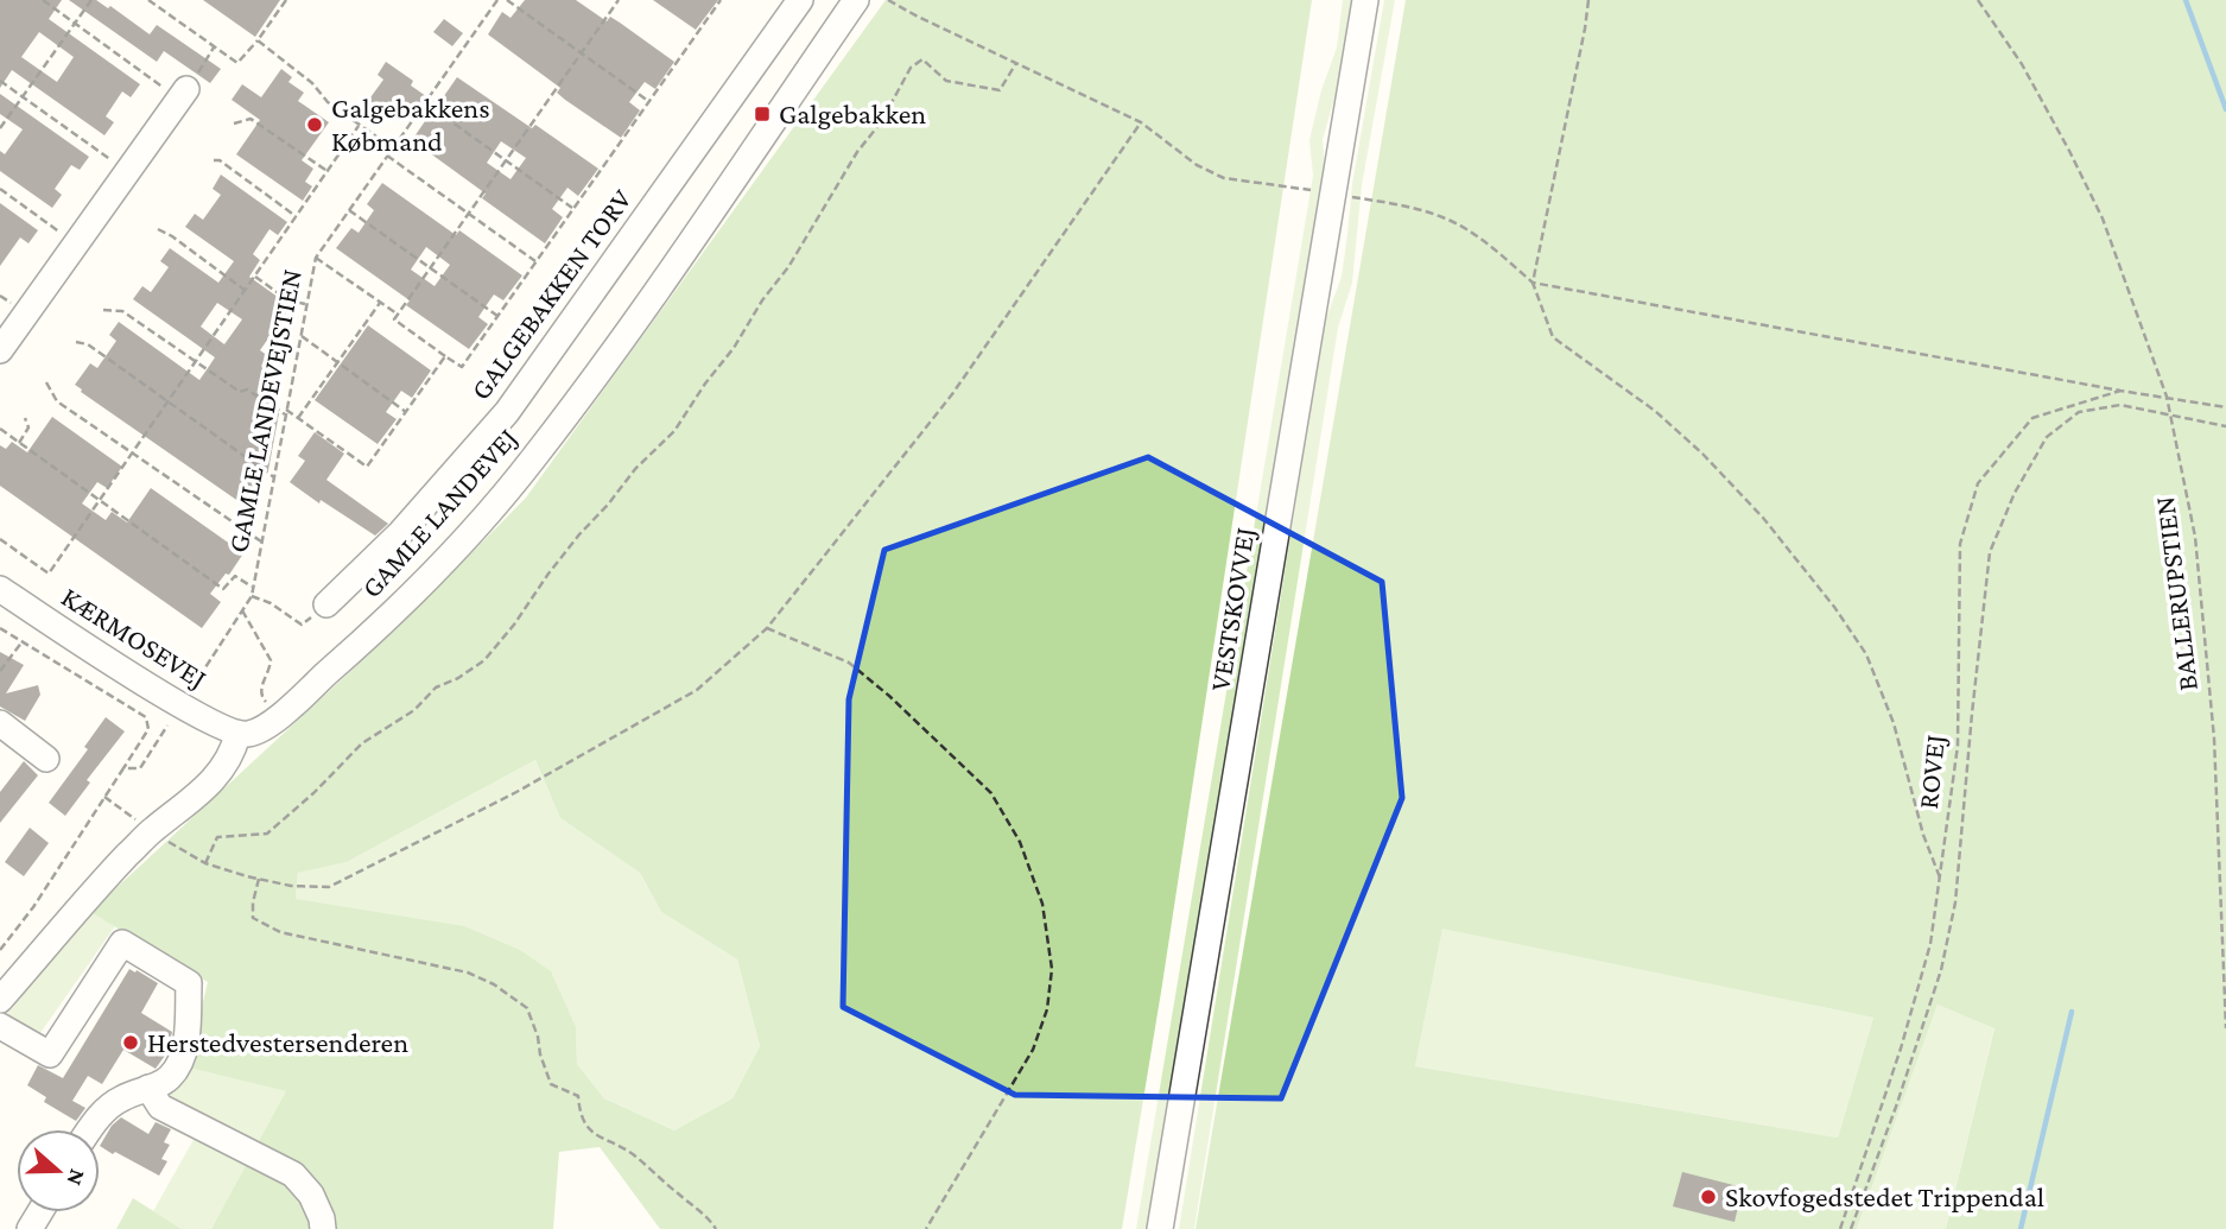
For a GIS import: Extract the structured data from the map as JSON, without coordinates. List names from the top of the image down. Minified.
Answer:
{"streets":{"street":["GALGEBAKKEN TORV","GAMLE LANDEVEJ","VESTSKOVVEJ","KÆRMOSEVEJ"],"path":["GAMLE LANDEVEJSTIEN","BALLERUPSTIEN","ROVEJ"]},"crossings":[["GAMLE LANDEVEJ","KÆRMOSEVEJ"]],"places":{"transit":["Galgebakken"],"other":["Galgebakkens Købmand","Herstedvestersenderen","Skovfogedstedet Trippendal"]},"north":"right"}
